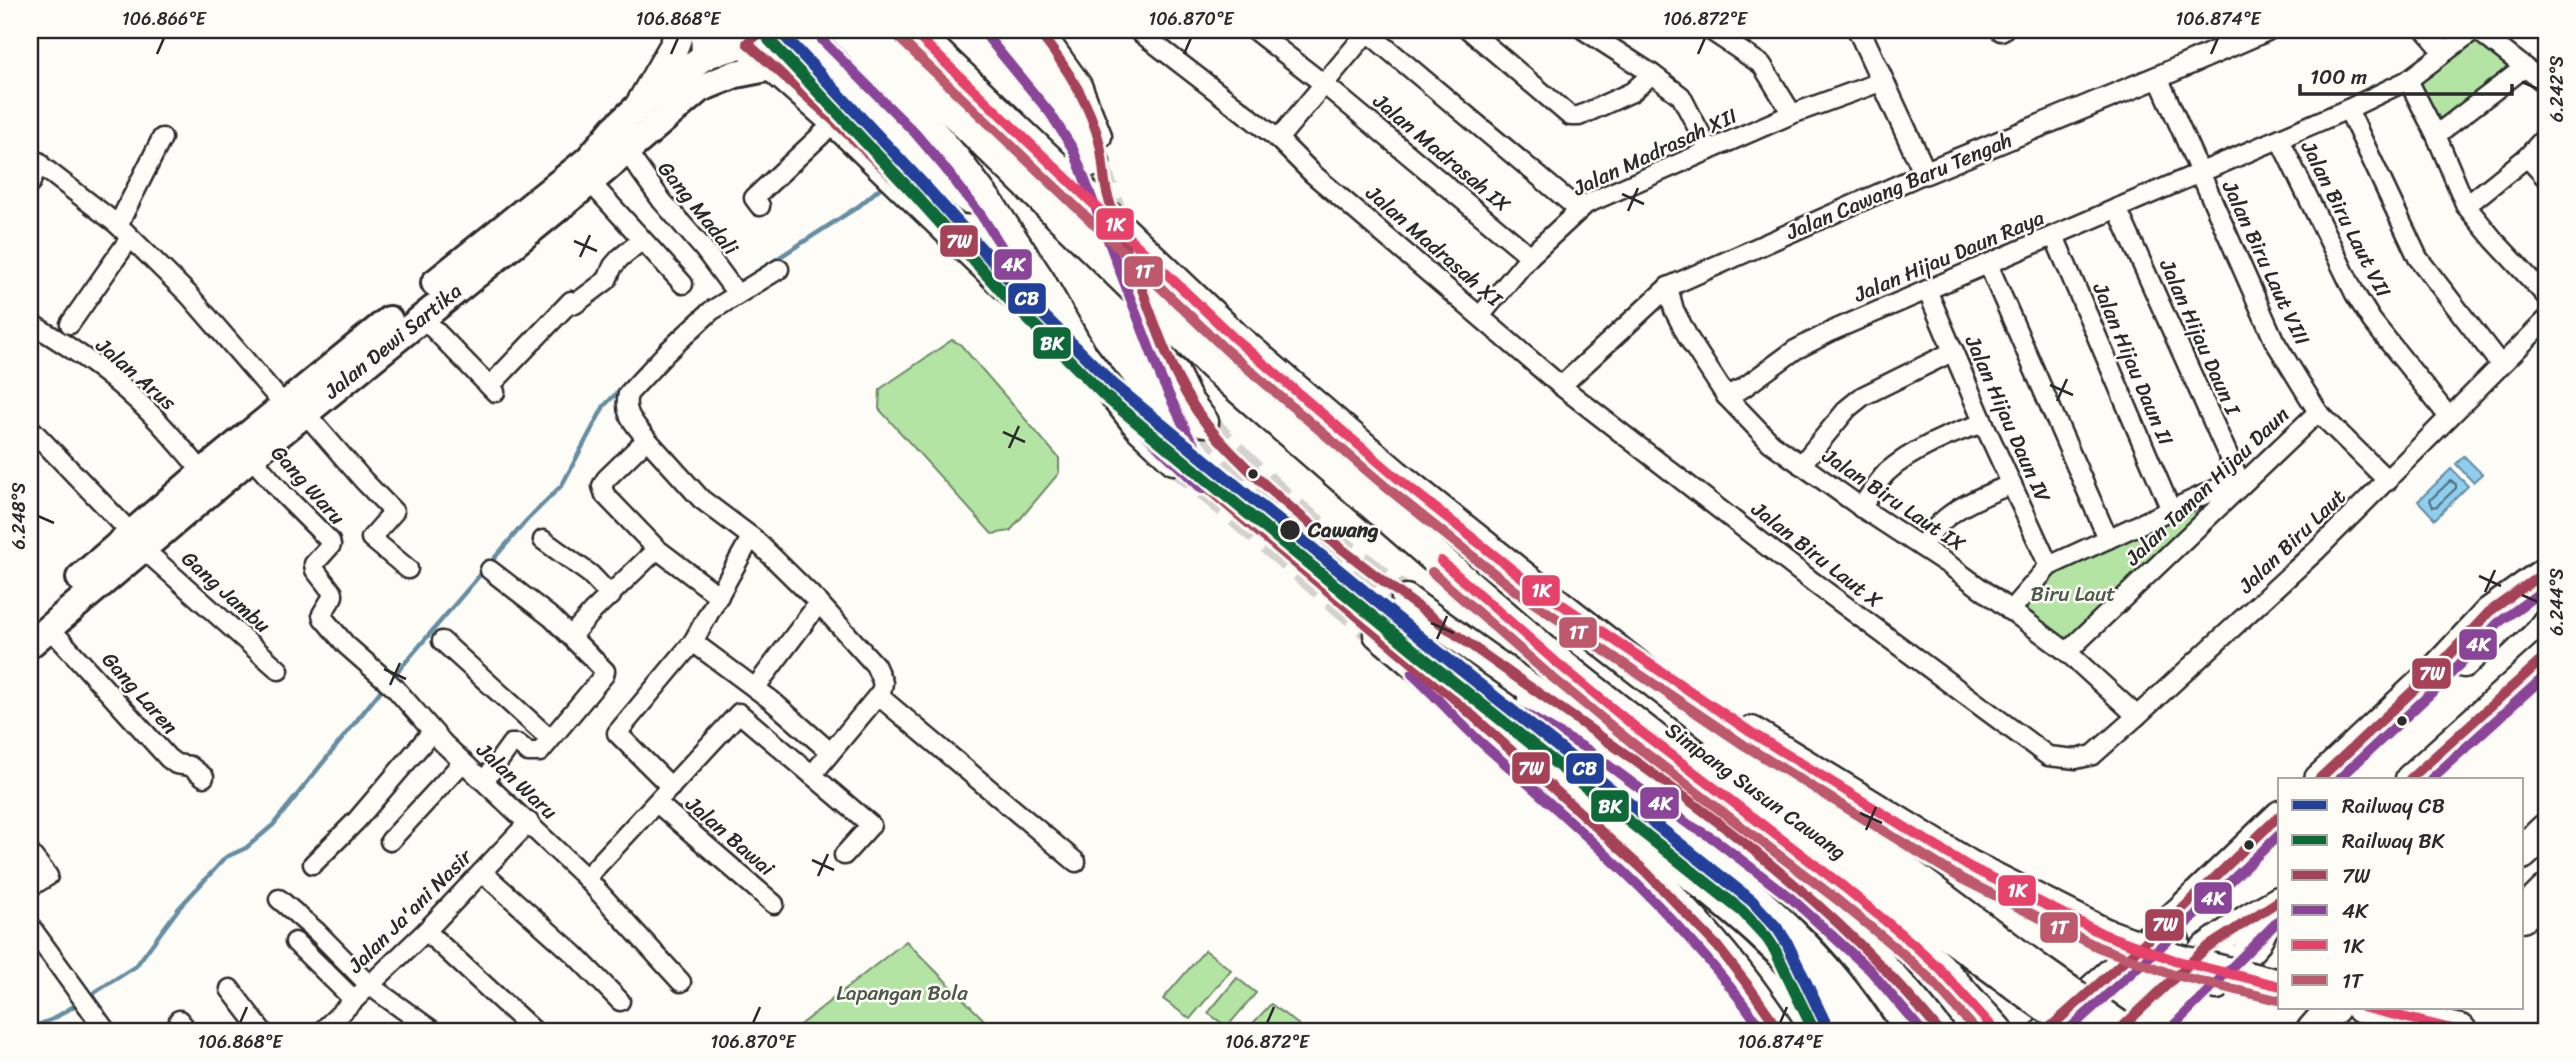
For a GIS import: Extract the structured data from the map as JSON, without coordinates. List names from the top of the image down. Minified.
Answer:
{"streets":{"highway":["Simpang Susun Cawang"],"main road":["Jalan Dewi Sartika"],"street":["Jalan Madrasah XII","Jalan Madrasah IX","Jalan Cawang Baru Tengah","Gang Madali","Jalan Biru Laut VII","Jalan Madrasah XI","Jalan Hijau Daun Raya","Jalan Biru Laut VIII","Jalan Hijau Daun I","Jalan Hijau Daun II","Jalan Arus","Jalan Hijau Daun IV","Gang Waru","Jalan Taman Hijau Daun","Jalan Biru Laut IX","Jalan Biru Laut","Jalan Biru Laut X","Gang Jambu","Gang Laren","Jalan Waru","Jalan Bawai","Jalan Ja'ani Nasir"]},"crossings":[["Jalan Madrasah XII","Jalan Madrasah IX"],["Jalan Madrasah XII","Jalan Madrasah XI"],["Jalan Cawang Baru Tengah","Jalan Madrasah XI"],["Jalan Cawang Baru Tengah","Jalan Biru Laut VIII"],["Jalan Cawang Baru Tengah","Jalan Biru Laut IX"],["Jalan Cawang Baru Tengah","Jalan Biru Laut X"],["Gang Madali","Jalan Dewi Sartika"],["Jalan Biru Laut VII","Jalan Hijau Daun Raya"],["Jalan Biru Laut VII","Jalan Biru Laut"],["Jalan Madrasah XI","Jalan Biru Laut X"],["Jalan Hijau Daun Raya","Jalan Biru Laut VIII"],["Jalan Hijau Daun Raya","Jalan Hijau Daun I"],["Jalan Hijau Daun Raya","Jalan Hijau Daun II"],["Jalan Hijau Daun Raya","Jalan Hijau Daun IV"],["Jalan Hijau Daun Raya","Jalan Biru Laut IX"],["Jalan Biru Laut VIII","Jalan Taman Hijau Daun"],["Jalan Biru Laut VIII","Jalan Biru Laut"],["Jalan Hijau Daun I","Jalan Taman Hijau Daun"],["Jalan Dewi Sartika","Jalan Arus"],["Jalan Dewi Sartika","Gang Waru"],["Jalan Dewi Sartika","Gang Jambu"],["Jalan Dewi Sartika","Gang Laren"],["Jalan Hijau Daun II","Jalan Taman Hijau Daun"],["Jalan Hijau Daun IV","Jalan Taman Hijau Daun"],["Gang Waru","Jalan Waru"],["Jalan Taman Hijau Daun","Jalan Biru Laut IX"],["Jalan Biru Laut IX","Jalan Biru Laut"],["Jalan Biru Laut","Jalan Biru Laut X"],["Jalan Waru","Jalan Ja'ani Nasir"]],"parks":["Biru Laut","Lapangan Bola"],"places":["Cawang"],"lines":["rail line CB","transit line 7W","transit line 1K","transit line 4K","rail line BK","transit line 1T"],"legend":["Railway CB","Railway BK","7W","4K","1K","1T"],"scale_bar":"100 m","coordinates":["106.866°E","106.868°E","106.870°E","106.872°E","106.874°E","6.242°S","6.248°S","6.244°S"]}
